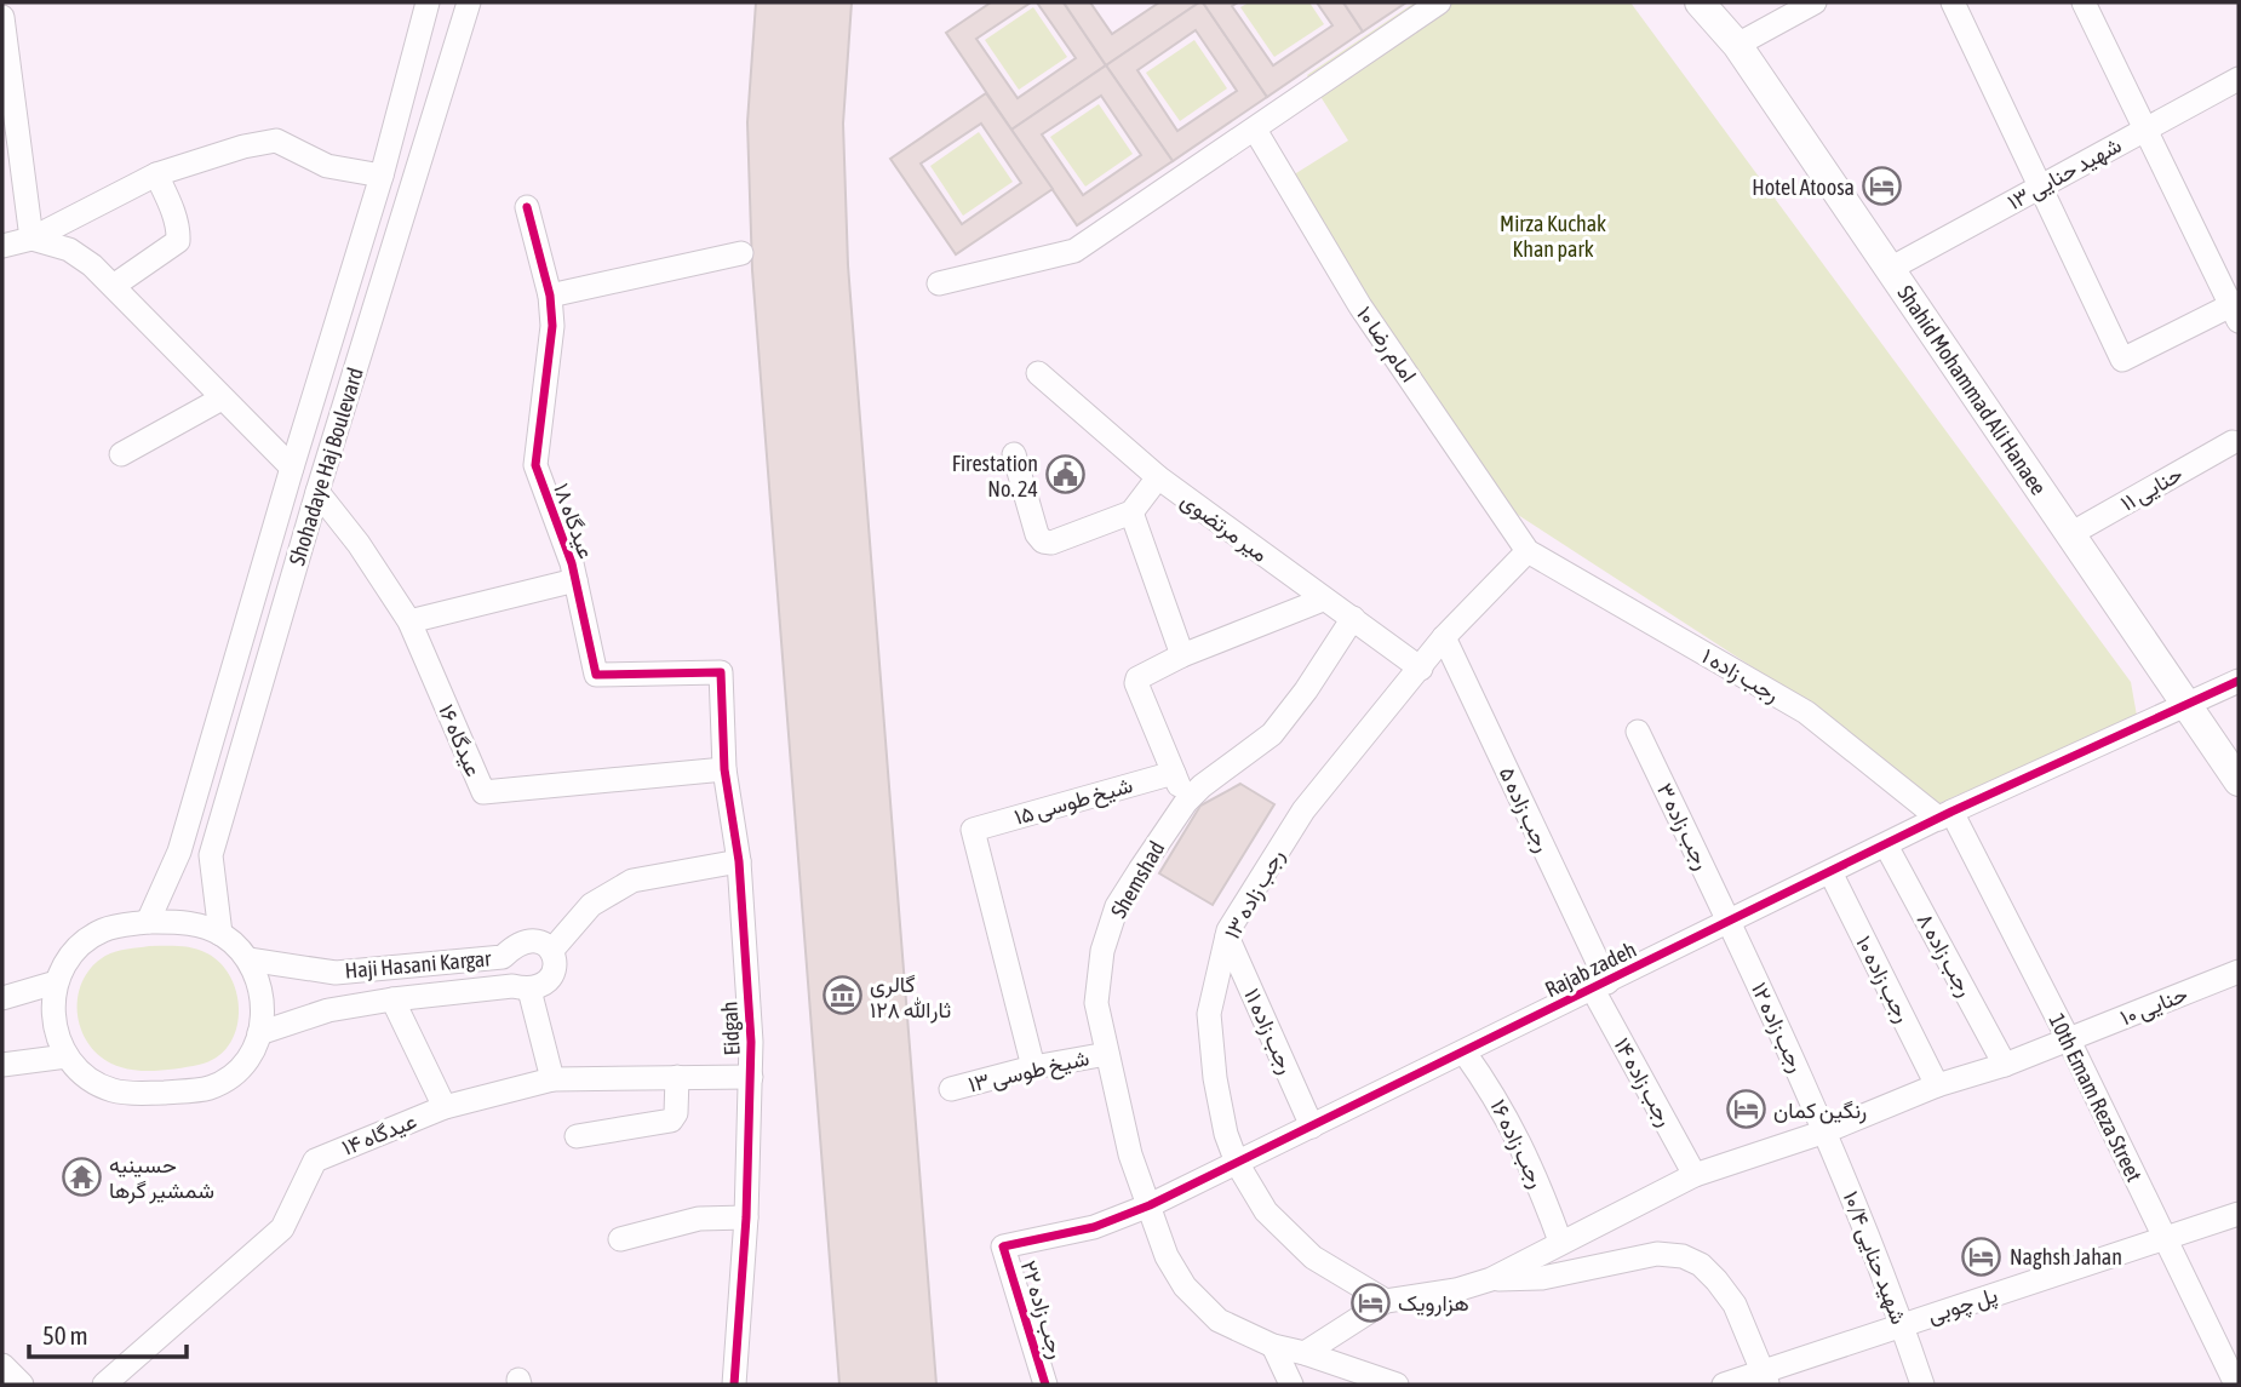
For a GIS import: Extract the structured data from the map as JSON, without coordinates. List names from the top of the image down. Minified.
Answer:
{"streets":{"main road":["Shahid Mohammad Ali Hanaee"],"street":["شهید حنایی ۱۳","امام رضا ۱۰","Shohadaye Haj Boulevard","حنایی ۱۱","عیدگاه ۱۸","میر مرتضوی","رجب زاده ۱","عیدگاه ۱۶","۱۵ شیخ طوسی","رجب زاده ۵","رجب زاده ۳","Shemshad","رجب زاده ۱۳","رجب زاده ۸","Haji Hasani Kargar","Rajab zadeh","رجب زاده ۱۰","حنایی ۱۰","رجب زاده ۱۲","Eidgah","رجب زاده ۱۱","شیخ طوسی ۱۳","رجب زاده ۱۴","10th Emam Reza Street","عیدگاه ۱۴","رجب زاده ۱۶","شهید حنایی ۱۰/۴","پل چوبی","رجب زاده ۲۲"]},"crossings":[["شهید حنایی ۱۳","Shahid Mohammad Ali Hanaee"],["امام رضا ۱۰","رجب زاده ۱"],["امام رضا ۱۰","رجب زاده ۱۳"],["Shahid Mohammad Ali Hanaee","حنایی ۱۱"],["Shahid Mohammad Ali Hanaee","Rajab zadeh"],["Shohadaye Haj Boulevard","عیدگاه ۱۶"],["Shohadaye Haj Boulevard","Haji Hasani Kargar"],["عیدگاه ۱۸","Eidgah"],["میر مرتضوی","Shemshad"],["میر مرتضوی","رجب زاده ۱۳"],["رجب زاده ۱","رجب زاده ۱۳"],["رجب زاده ۱","Rajab zadeh"],["رجب زاده ۱","10th Emam Reza Street"],["عیدگاه ۱۶","Eidgah"],["۱۵ شیخ طوسی","شیخ طوسی ۱۳"],["رجب زاده ۵","رجب زاده ۱۳"],["رجب زاده ۵","Rajab zadeh"],["رجب زاده ۵","رجب زاده ۱۴"],["رجب زاده ۳","Rajab zadeh"],["رجب زاده ۳","رجب زاده ۱۲"],["Shemshad","Rajab zadeh"],["Shemshad","شیخ طوسی ۱۳"],["رجب زاده ۱۳","Rajab zadeh"],["رجب زاده ۱۳","رجب زاده ۱۱"],["رجب زاده ۸","Rajab zadeh"],["رجب زاده ۸","حنایی ۱۰"],["Rajab zadeh","رجب زاده ۱۰"],["Rajab zadeh","رجب زاده ۱۲"],["Rajab zadeh","رجب زاده ۱۱"],["Rajab zadeh","رجب زاده ۱۴"],["Rajab zadeh","10th Emam Reza Street"],["Rajab zadeh","رجب زاده ۱۶"],["Rajab zadeh","رجب زاده ۲۲"],["رجب زاده ۱۰","حنایی ۱۰"],["حنایی ۱۰","رجب زاده ۱۲"],["حنایی ۱۰","رجب زاده ۱۴"],["حنایی ۱۰","10th Emam Reza Street"],["حنایی ۱۰","رجب زاده ۱۶"],["حنایی ۱۰","شهید حنایی ۱۰/۴"],["رجب زاده ۱۲","شهید حنایی ۱۰/۴"],["Eidgah","عیدگاه ۱۴"],["10th Emam Reza Street","پل چوبی"],["شهید حنایی ۱۰/۴","پل چوبی"]],"parks":["Mirza Kuchak Khan park"],"places":{"hotel":["Hotel Atoosa","رنگین کمان","Naghsh Jahan","هزارویک"],"public building":["Firestation No. 24"],"museum":["گالری ثارالله ۱۲۸"],"temple":["حسینیه شمشیر گرها"]},"scale_bar":"50 m"}
